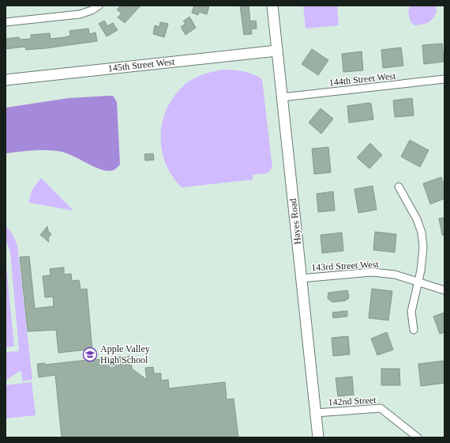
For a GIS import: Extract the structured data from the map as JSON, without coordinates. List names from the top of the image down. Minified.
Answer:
{"streets":{"street":["145th Street West","144th Street West","Hayes Road","143rd Street West","142nd Street"]},"crossings":[["145th Street West","Hayes Road"],["144th Street West","Hayes Road"],["Hayes Road","143rd Street West"],["Hayes Road","142nd Street"]],"places":{"school or university":["Apple Valley High School"]}}
